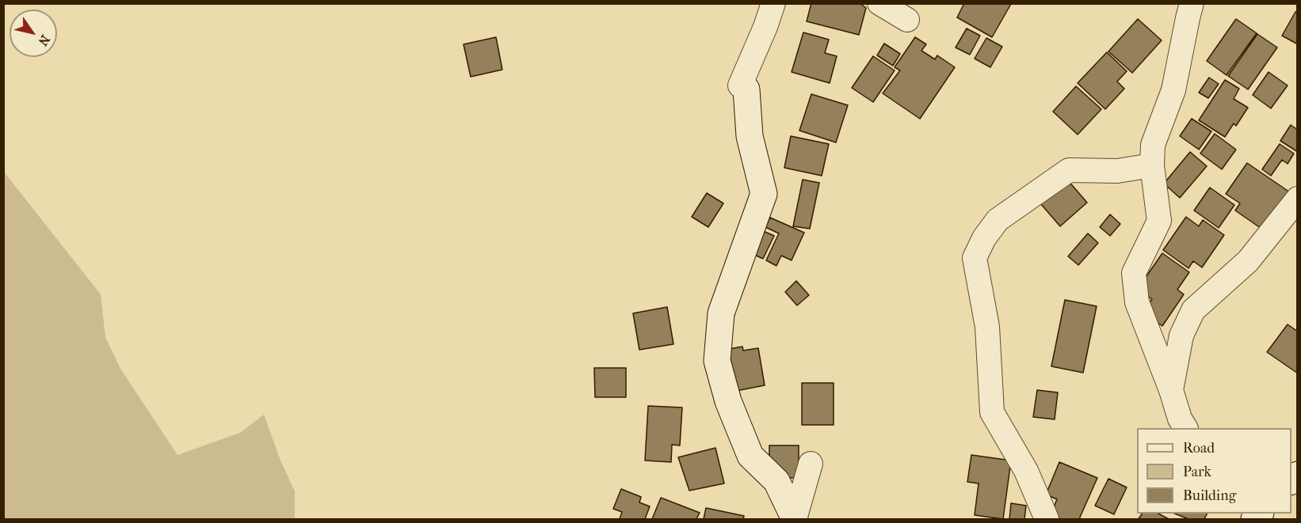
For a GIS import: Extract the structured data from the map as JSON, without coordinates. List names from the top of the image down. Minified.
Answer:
{"legend":["Road","Park","Building"],"north":"bottom right"}
